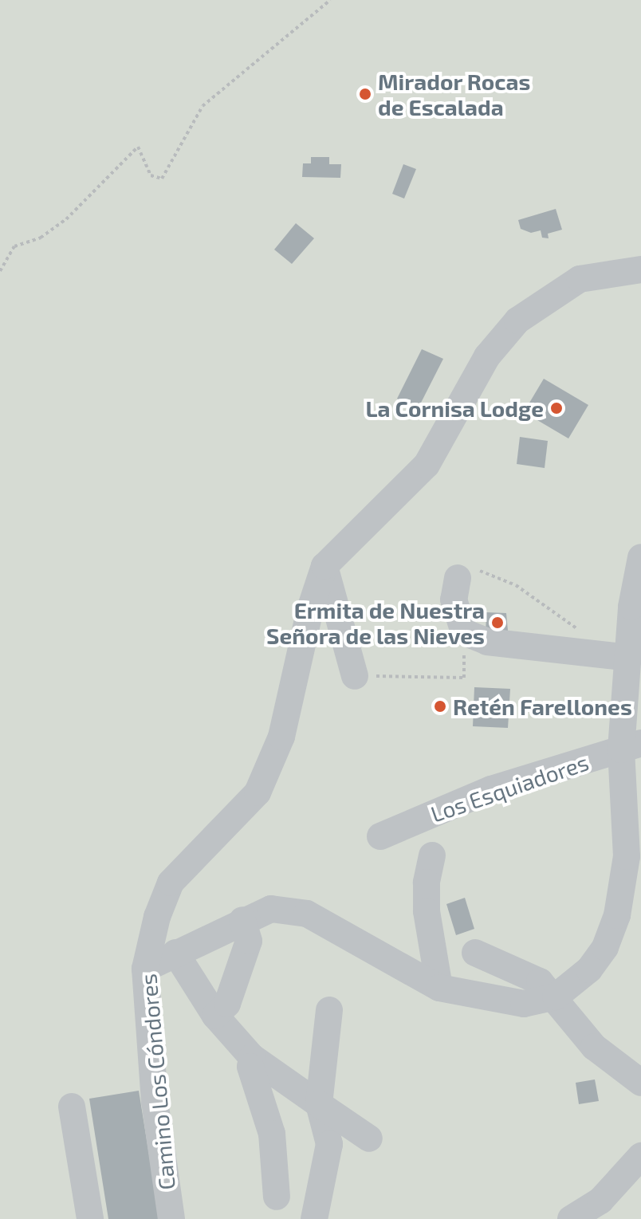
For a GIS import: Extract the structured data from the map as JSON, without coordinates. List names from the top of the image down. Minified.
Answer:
{"streets":{"street":["Los Esquiadores","Camino Los Cóndores"]},"places":["Mirador Rocas de Escalada","La Cornisa Lodge","Ermita de Nuestra Señora de las Nieves","Retén Farellones"]}
